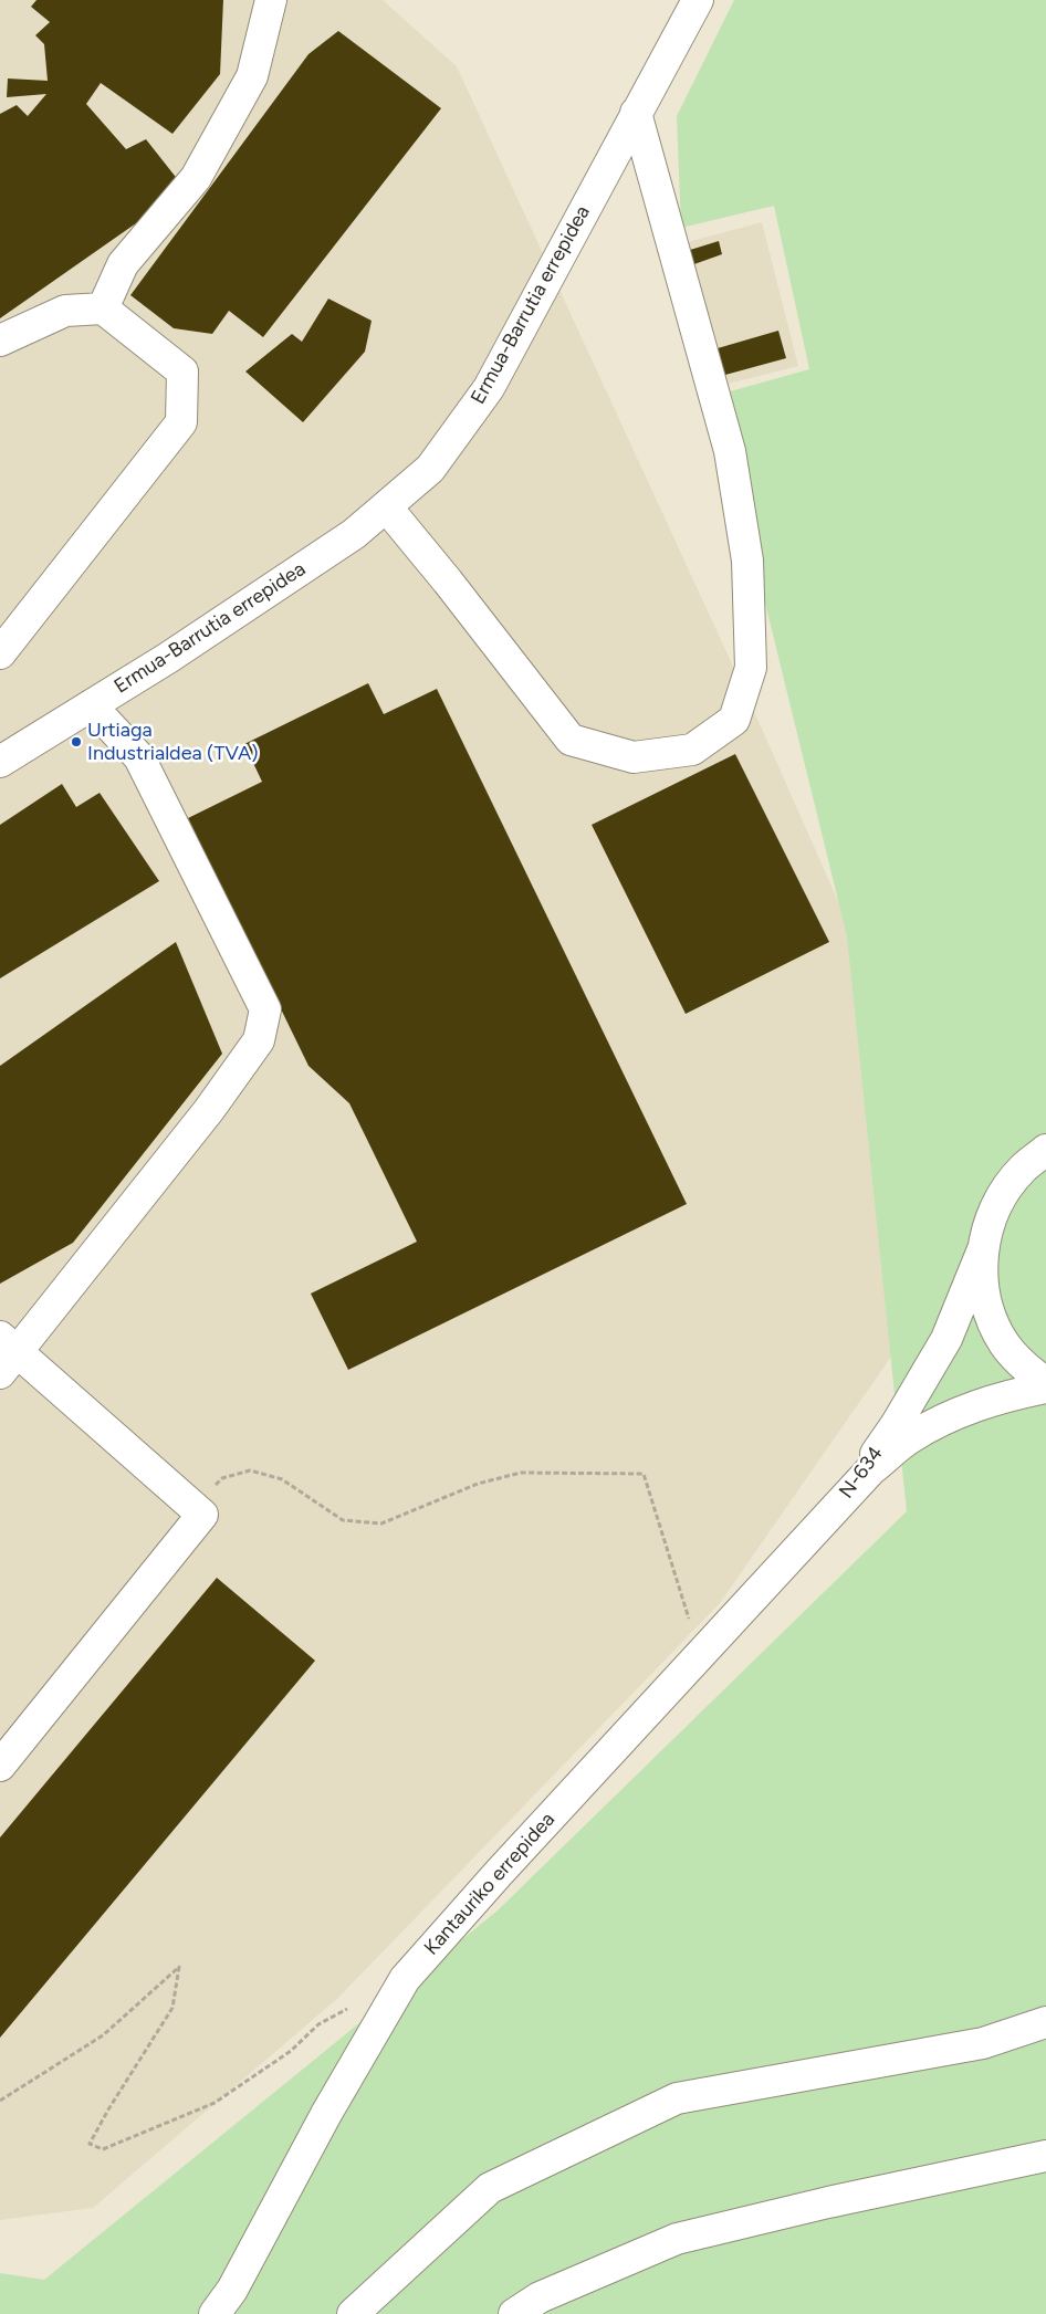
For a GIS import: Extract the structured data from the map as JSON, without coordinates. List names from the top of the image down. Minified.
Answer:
{"streets":{"main road":["Ermua-Barrutia errepidea","N-634","Kantauriko errepidea"]},"crossings":[["N-634","Kantauriko errepidea"]],"places":["Urtiaga Industrialdea (TVA)"]}
